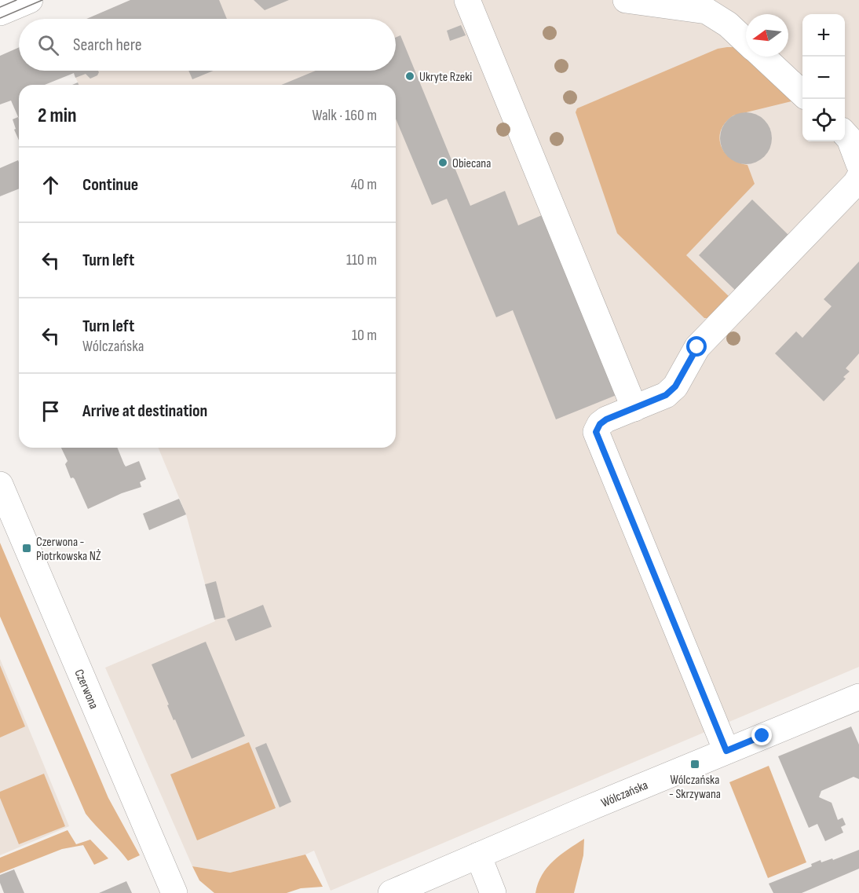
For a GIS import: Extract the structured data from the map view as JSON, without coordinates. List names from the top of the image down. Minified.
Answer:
{"streets":{"street":["Czerwona","Wólczańska"]},"places":{"other":["Ukryte Rzeki","Obiecana"],"transit":["Czerwona - Piotrkowska NŻ","Wólczańska - Skrzywana"]},"north":"left","page":{"map_buttons":["+","−"],"search":"Search here","heading":["2 min","Walk · 160 m"],"list":[["Continue","40 m"],["Turn left","110 m"],["Turn left","Wólczańska","10 m"],"Arrive at destination"]}}
